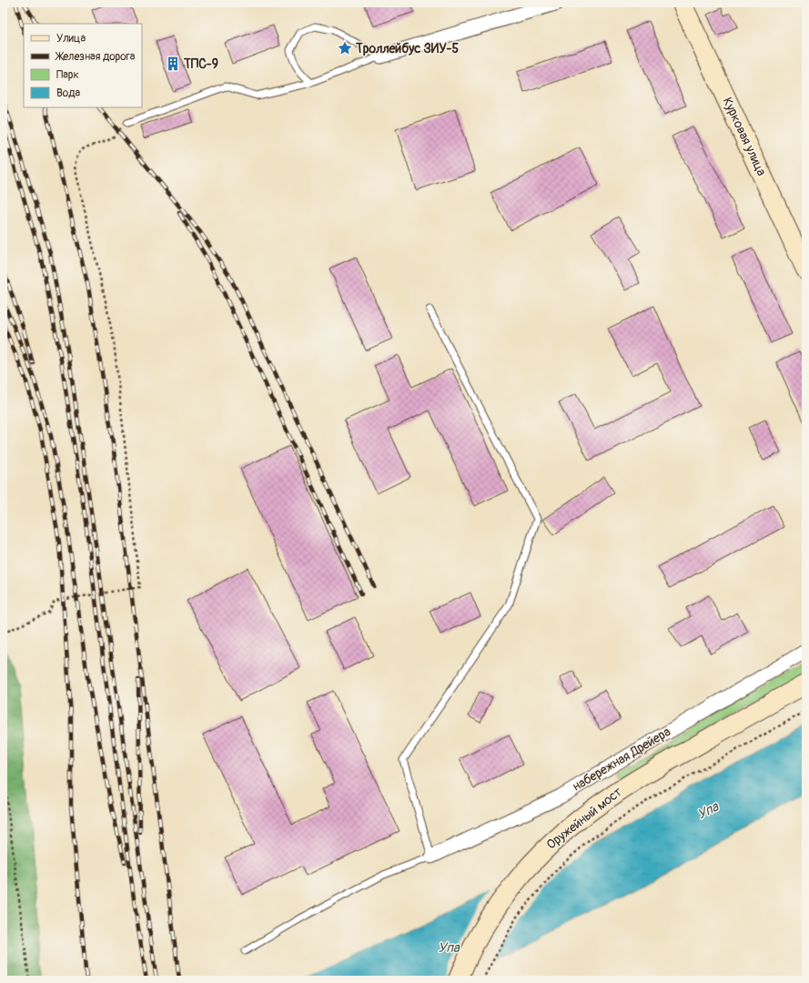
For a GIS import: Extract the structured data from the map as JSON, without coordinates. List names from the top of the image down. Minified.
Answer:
{"streets":{"main road":["Курковая улица","Оружейный мост"],"street":["набережная Дрейера"]},"water":["Упа"],"places":{"place":["Троллейбус ЗИУ-5"],"building":["ТПС-9"]},"legend":["Улица","Железная дорога","Парк","Вода"]}
